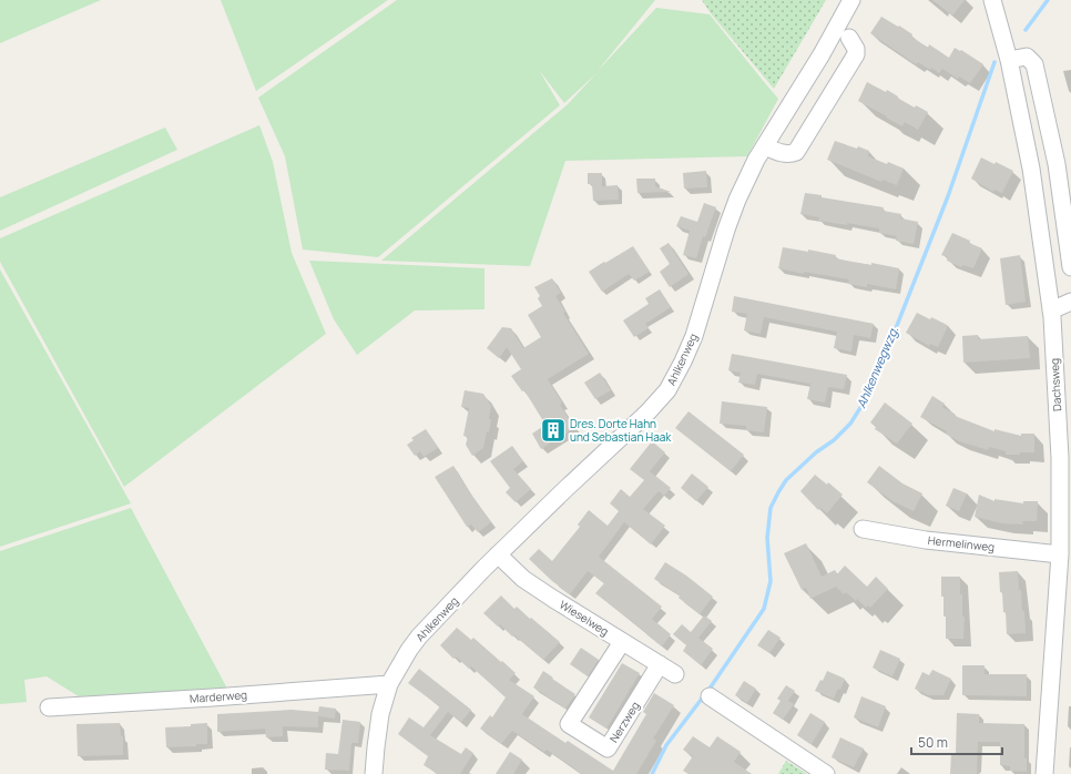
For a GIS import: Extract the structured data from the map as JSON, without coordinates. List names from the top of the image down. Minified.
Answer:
{"streets":{"street":["Ahlkenweg","Dachsweg","Hermelinweg","Wieselweg","Marderweg","Nerzweg"]},"crossings":[["Ahlkenweg","Wieselweg"],["Ahlkenweg","Marderweg"],["Dachsweg","Hermelinweg"],["Wieselweg","Nerzweg"]],"water":["Ahlkenwegwzg."],"places":{"building":["Dres. Dorte Hahn und Sebastian Haak"]},"scale_bar":"50 m"}
